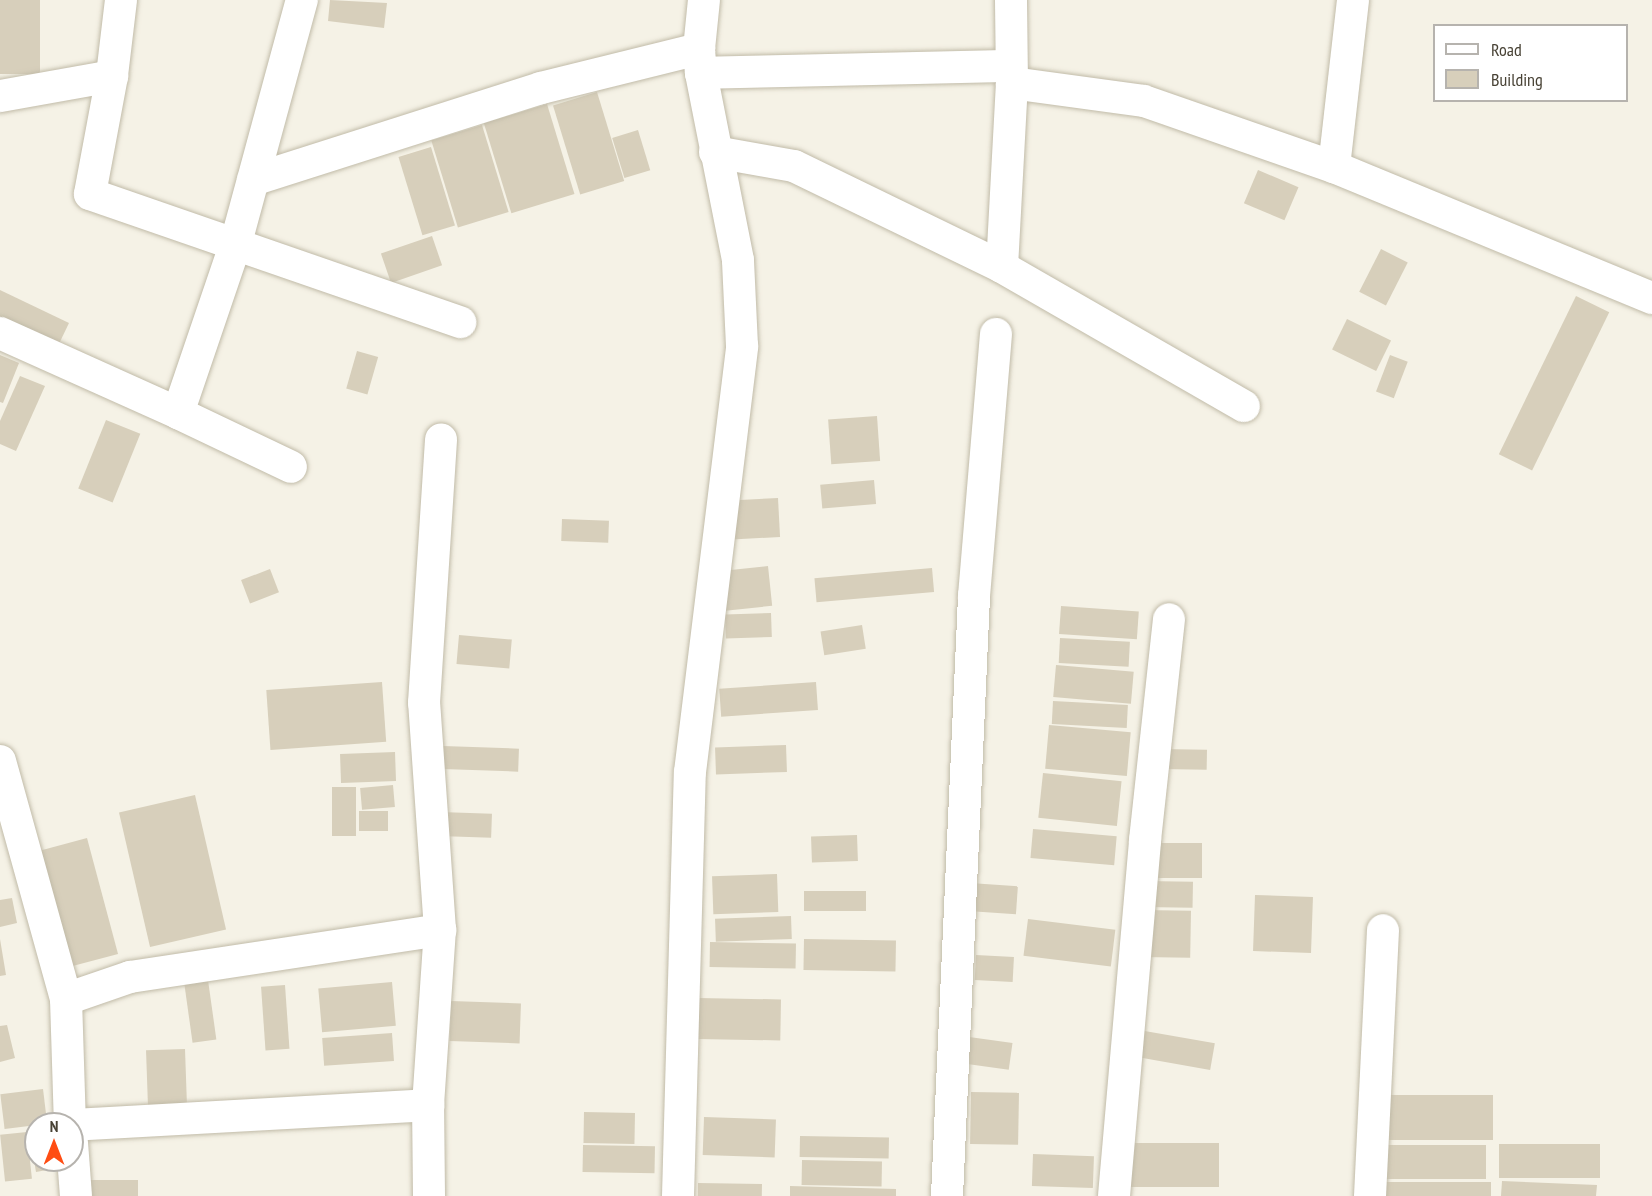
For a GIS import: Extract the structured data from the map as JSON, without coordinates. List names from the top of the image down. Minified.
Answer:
{"legend":["Road","Building"],"north":"top"}
